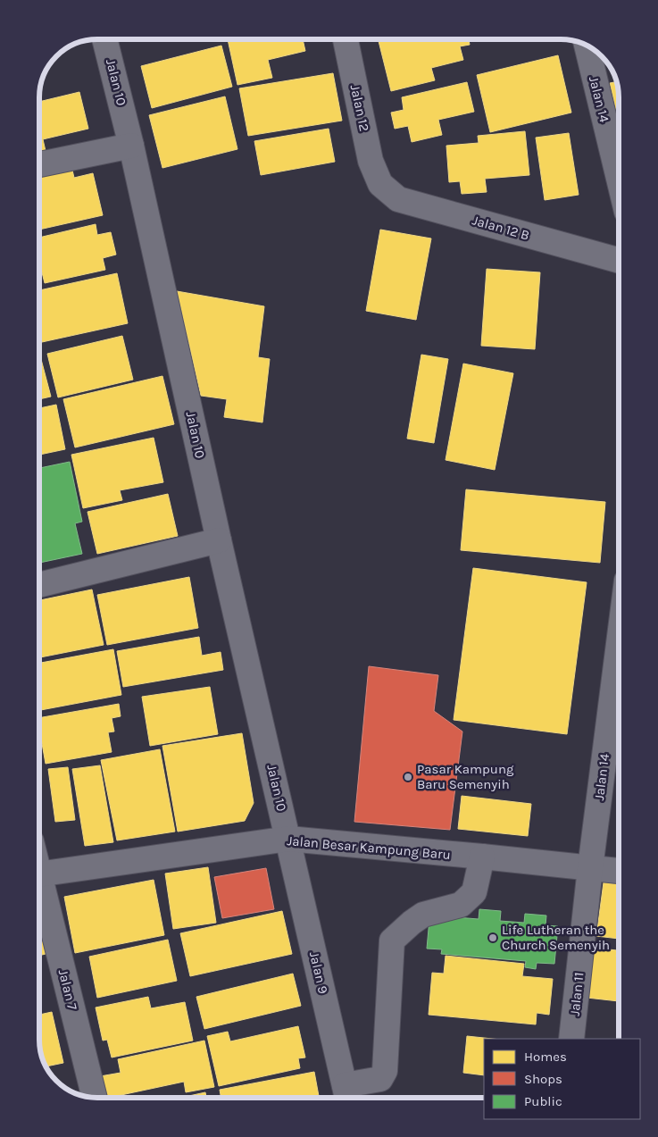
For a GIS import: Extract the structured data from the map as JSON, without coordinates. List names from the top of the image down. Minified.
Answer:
{"streets":{"street":["Jalan 10","Jalan 14","Jalan 12","Jalan 12 B","Jalan Besar Kampung Baru","Jalan 9","Jalan 7","Jalan 11"]},"crossings":[["Jalan 10","Jalan Besar Kampung Baru"],["Jalan 10","Jalan 9"],["Jalan 14","Jalan Besar Kampung Baru"],["Jalan 14","Jalan 11"],["Jalan 12","Jalan 12 B"],["Jalan Besar Kampung Baru","Jalan 9"],["Jalan Besar Kampung Baru","Jalan 11"]],"places":["Pasar Kampung Baru Semenyih","Life Lutheran the Church Semenyih"],"legend":["Homes","Shops","Public"]}
